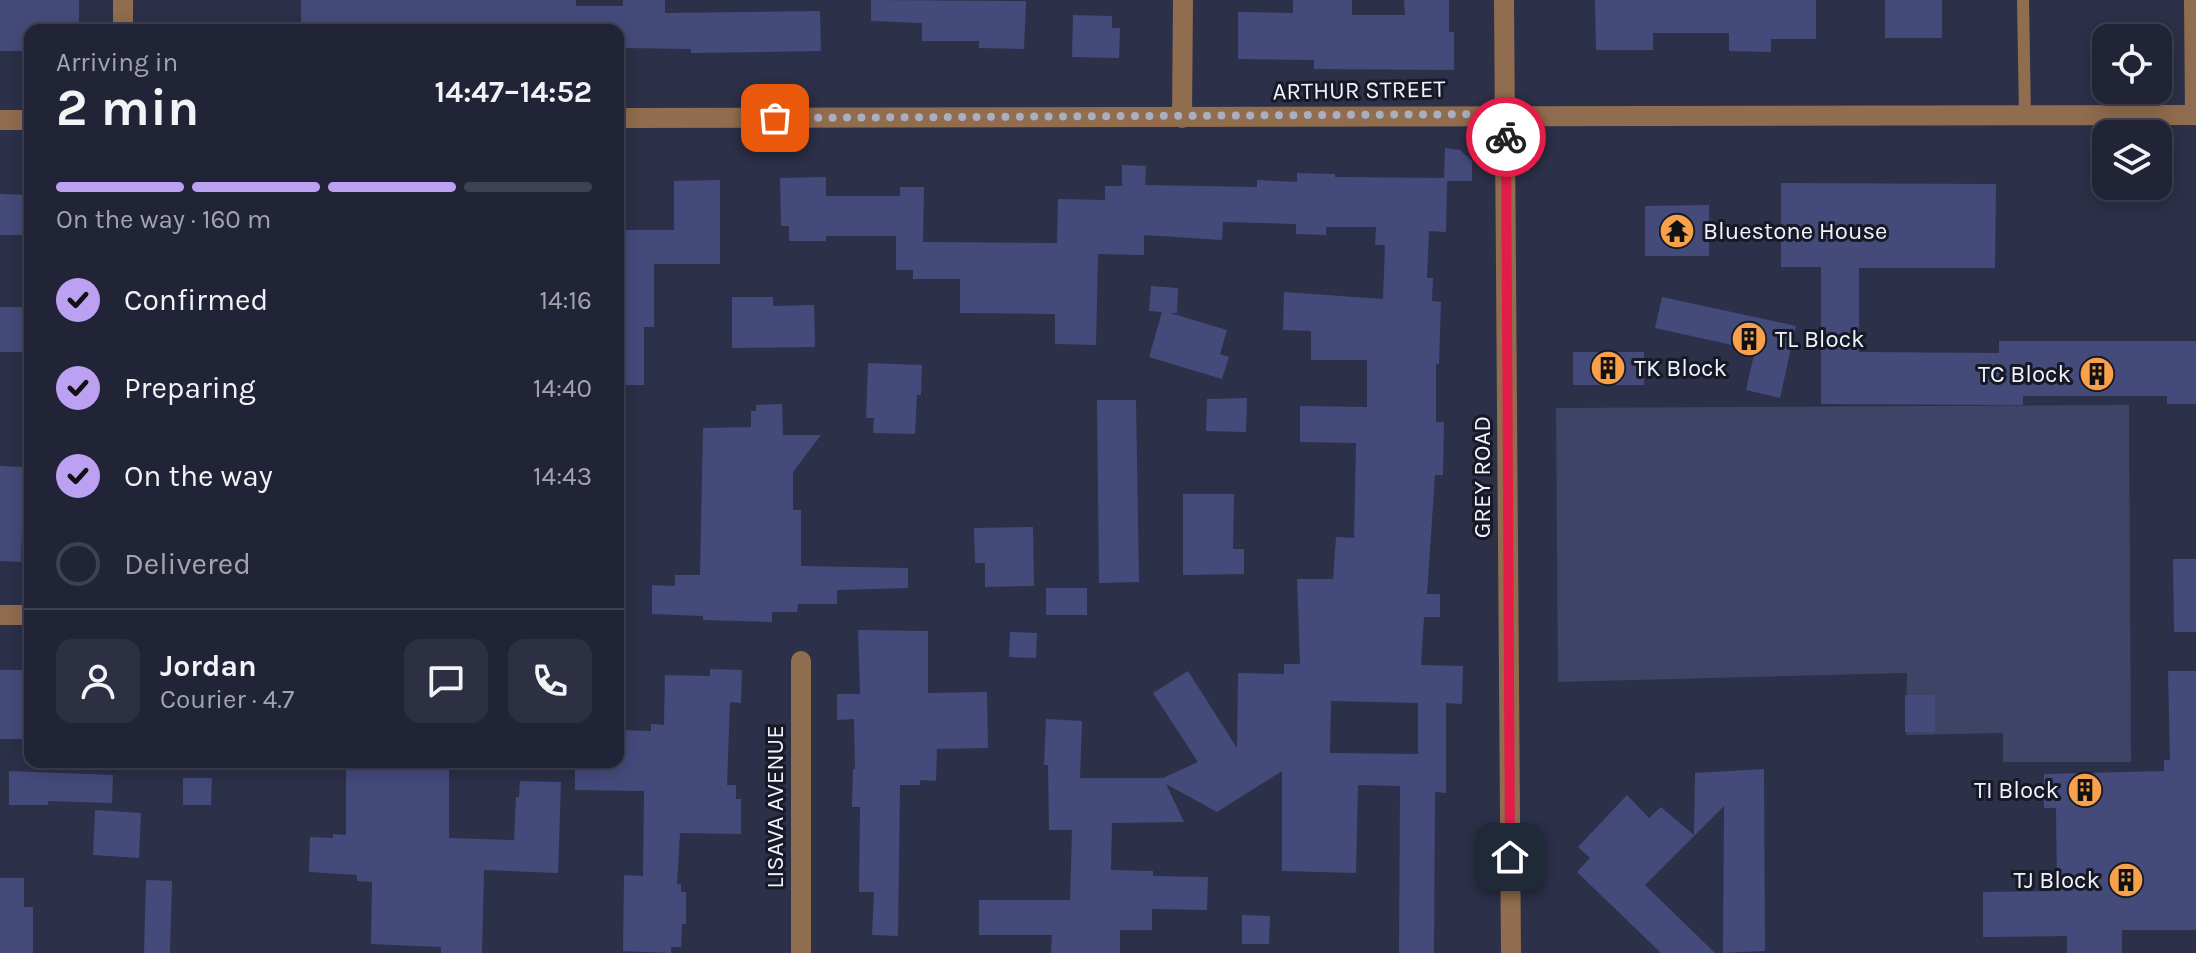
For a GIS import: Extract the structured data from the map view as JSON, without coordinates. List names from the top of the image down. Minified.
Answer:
{"streets":{"street":["ARTHUR STREET","GREY ROAD","LISAVA AVENUE"]},"crossings":[["ARTHUR STREET","GREY ROAD"]],"places":{"temple":["Bluestone House"],"building":["TL Block","TK Block","TC Block","TI Block","TJ Block"]},"page":{"heading":["2 min","Arriving in","14:47–14:52"],"panel":["Jordan","Courier · 4.7"],"bar":"On the way · 160 m","list":[["Confirmed","14:16"],["Preparing","14:40"],["On the way","14:43"],"Delivered"]}}
